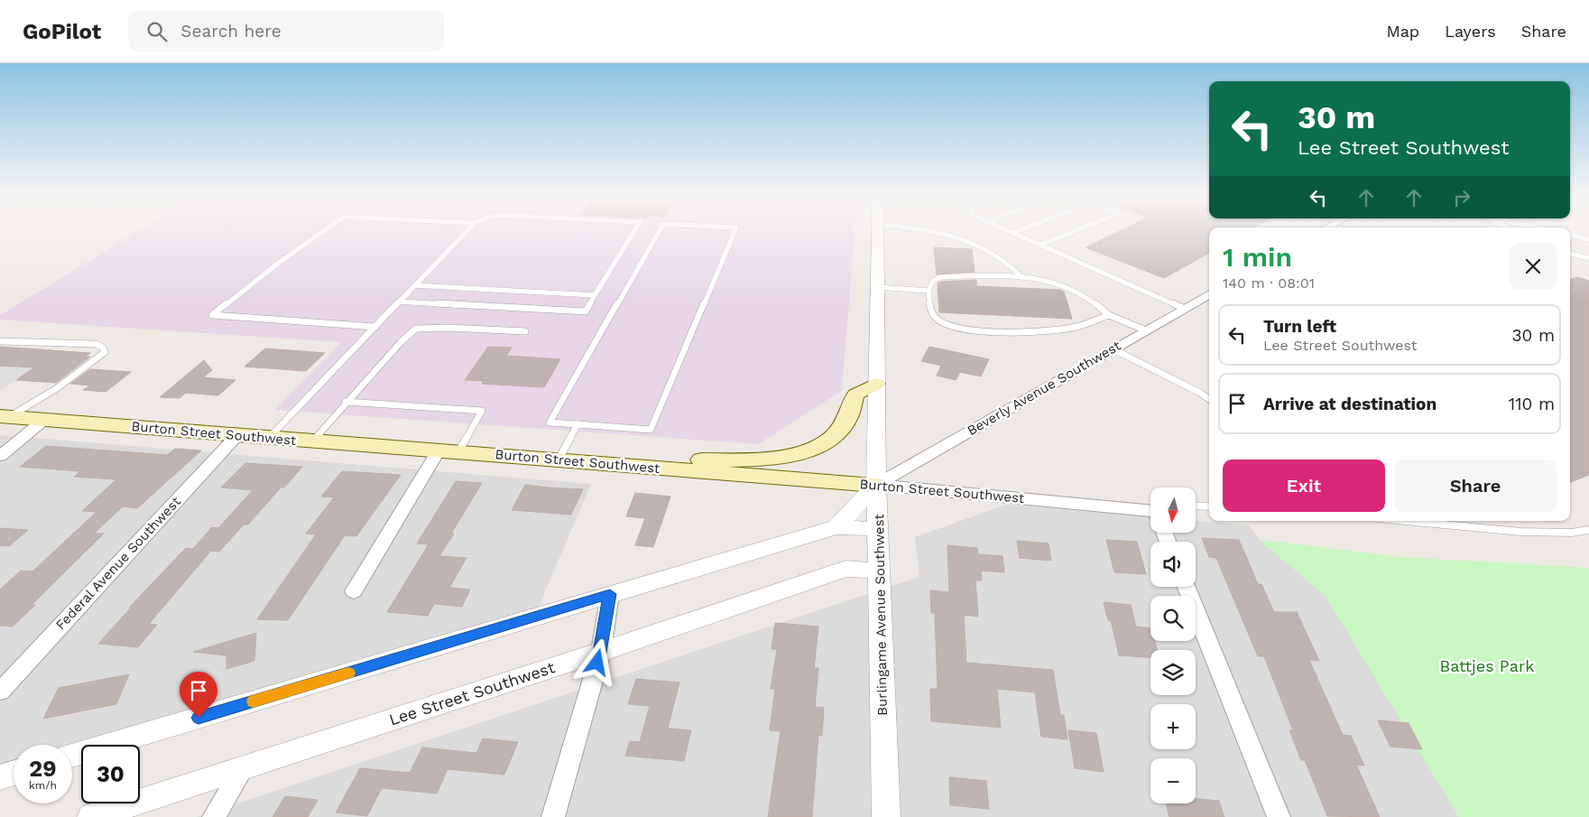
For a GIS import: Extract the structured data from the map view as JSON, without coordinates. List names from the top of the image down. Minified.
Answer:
{"streets":{"main road":["Burton Street Southwest"],"street":["Beverly Avenue Southwest","Federal Avenue Southwest","Burlingame Avenue Southwest","Lee Street Southwest"]},"crossings":[["Beverly Avenue Southwest","Burton Street Southwest"],["Beverly Avenue Southwest","Burlingame Avenue Southwest"],["Burton Street Southwest","Federal Avenue Southwest"],["Burton Street Southwest","Burlingame Avenue Southwest"],["Burlingame Avenue Southwest","Lee Street Southwest"]],"parks":["Battjes Park"],"north":"bottom","page":{"header":"GoPilot","search":"Search here","nav":["Map","Layers","Share"],"turn":["30 m","Lee Street Southwest"],"heading":["1 min","140 m · 08:01"],"list":[{"name":"Turn left","note":"Lee Street Southwest","value":"30 m"},{"name":"Arrive at destination","value":"110 m"}],"buttons":["Exit","Share"],"map_buttons":["+","−"],"speed":"29 km/h","limit":"30"}}
